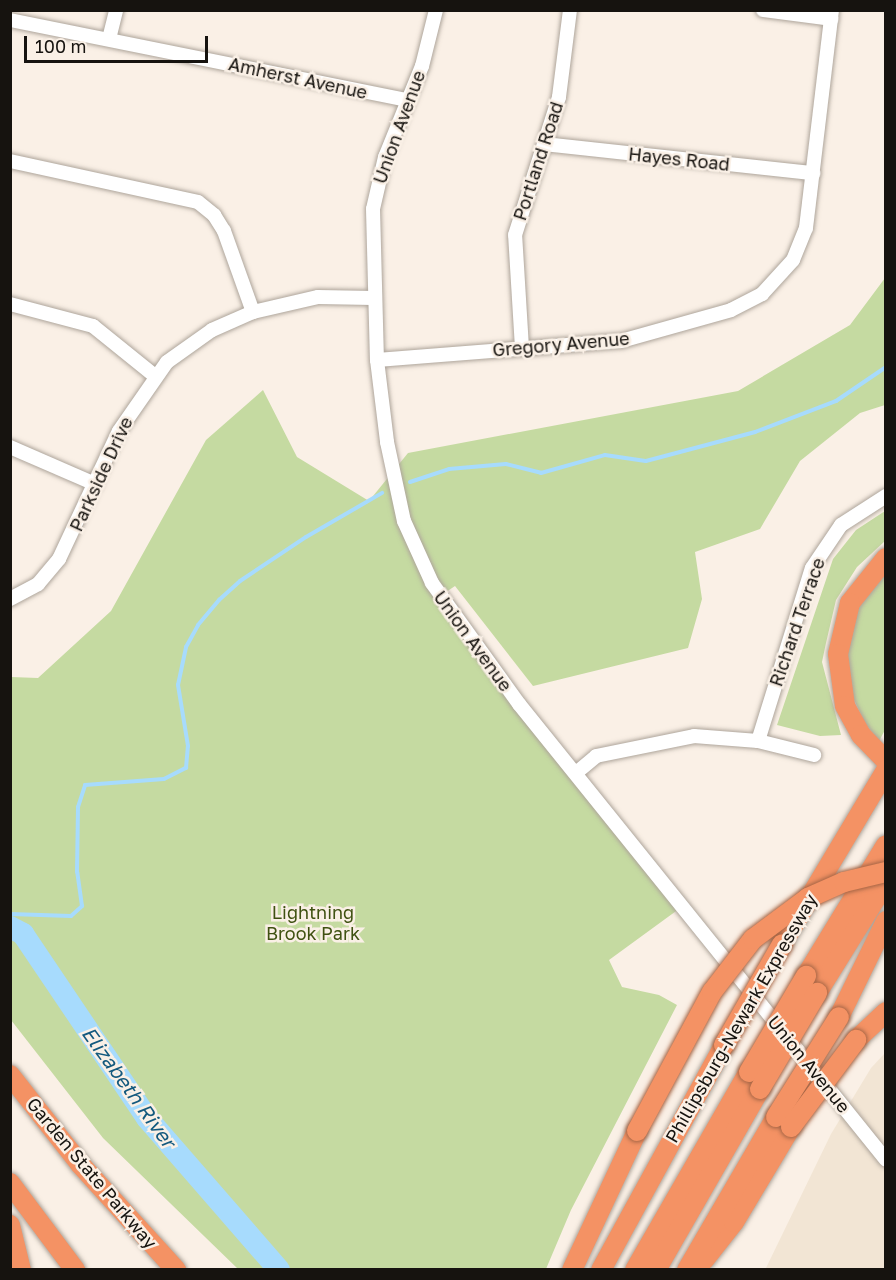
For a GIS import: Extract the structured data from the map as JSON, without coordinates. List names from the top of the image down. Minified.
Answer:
{"streets":{"highway":["Phillipsburg-Newark Expressway","Garden State Parkway"],"street":["Amherst Avenue","Union Avenue","Hayes Road","Portland Road","Gregory Avenue","Parkside Drive","Richard Terrace"]},"crossings":[["Amherst Avenue","Union Avenue"],["Union Avenue","Gregory Avenue"],["Union Avenue","Parkside Drive"],["Hayes Road","Portland Road"],["Hayes Road","Gregory Avenue"],["Portland Road","Gregory Avenue"]],"water":["Elizabeth River"],"parks":["Lightning Brook Park"],"scale_bar":"100 m"}
